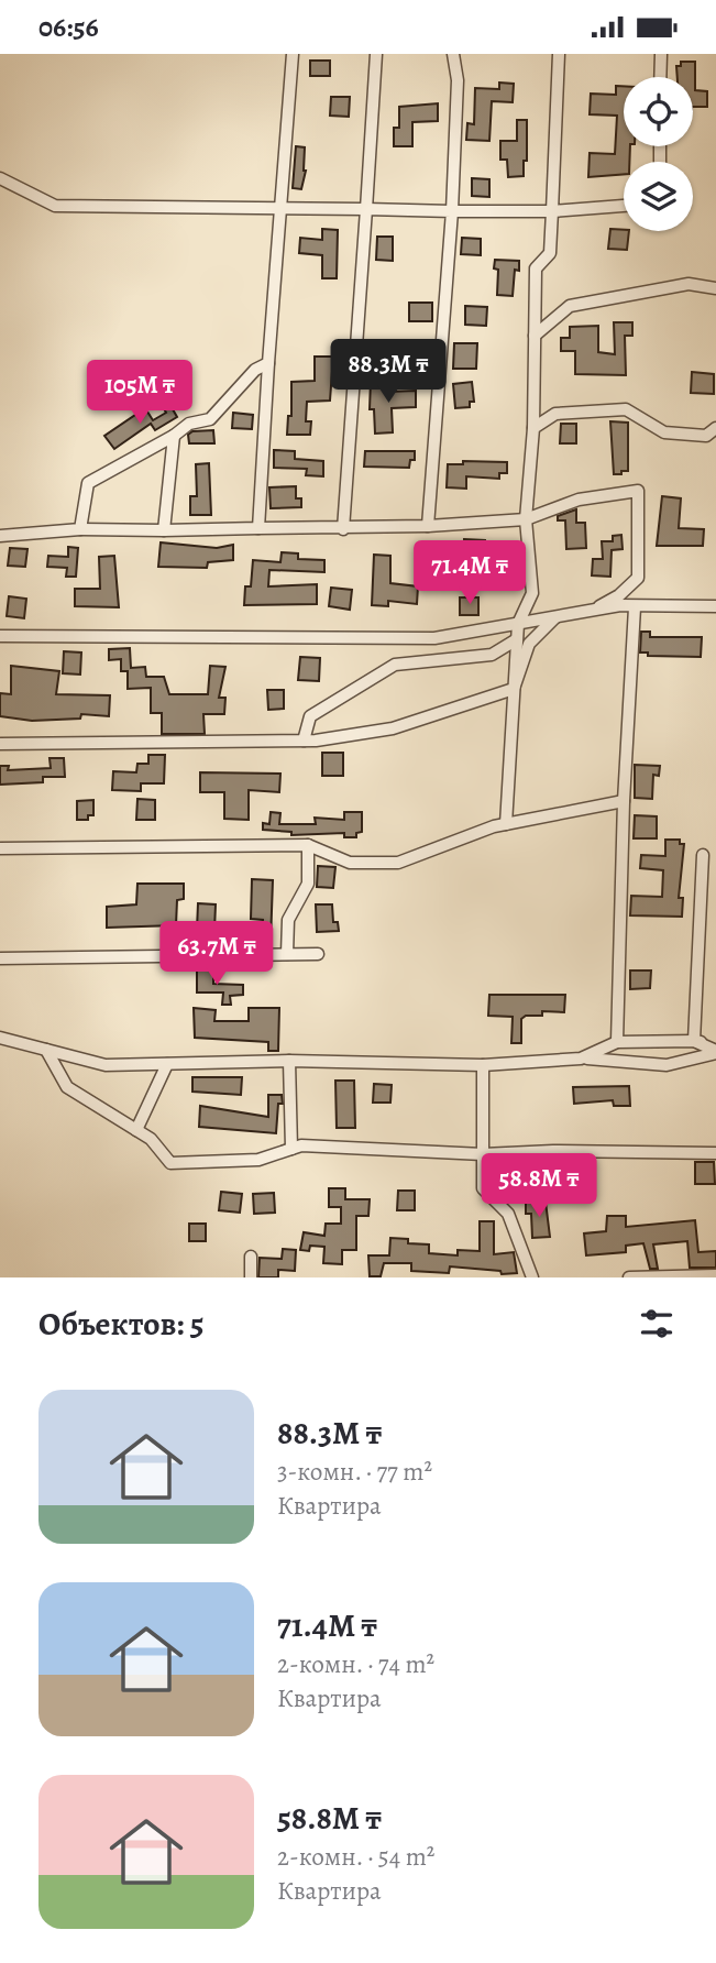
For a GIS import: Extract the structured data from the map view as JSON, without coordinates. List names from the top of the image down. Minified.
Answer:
{"page":{"status":"06:56","price":["88.3M ₸","105M ₸","71.4M ₸","63.7M ₸","58.8M ₸"],"heading":"Объектов: 5","list":[{"name":"88.3M ₸","note":"3-комн. · 77 m² · Квартира"},{"name":"71.4M ₸","note":"2-комн. · 74 m² · Квартира"},{"name":"58.8M ₸","note":"2-комн. · 54 m² · Квартира"}]}}
